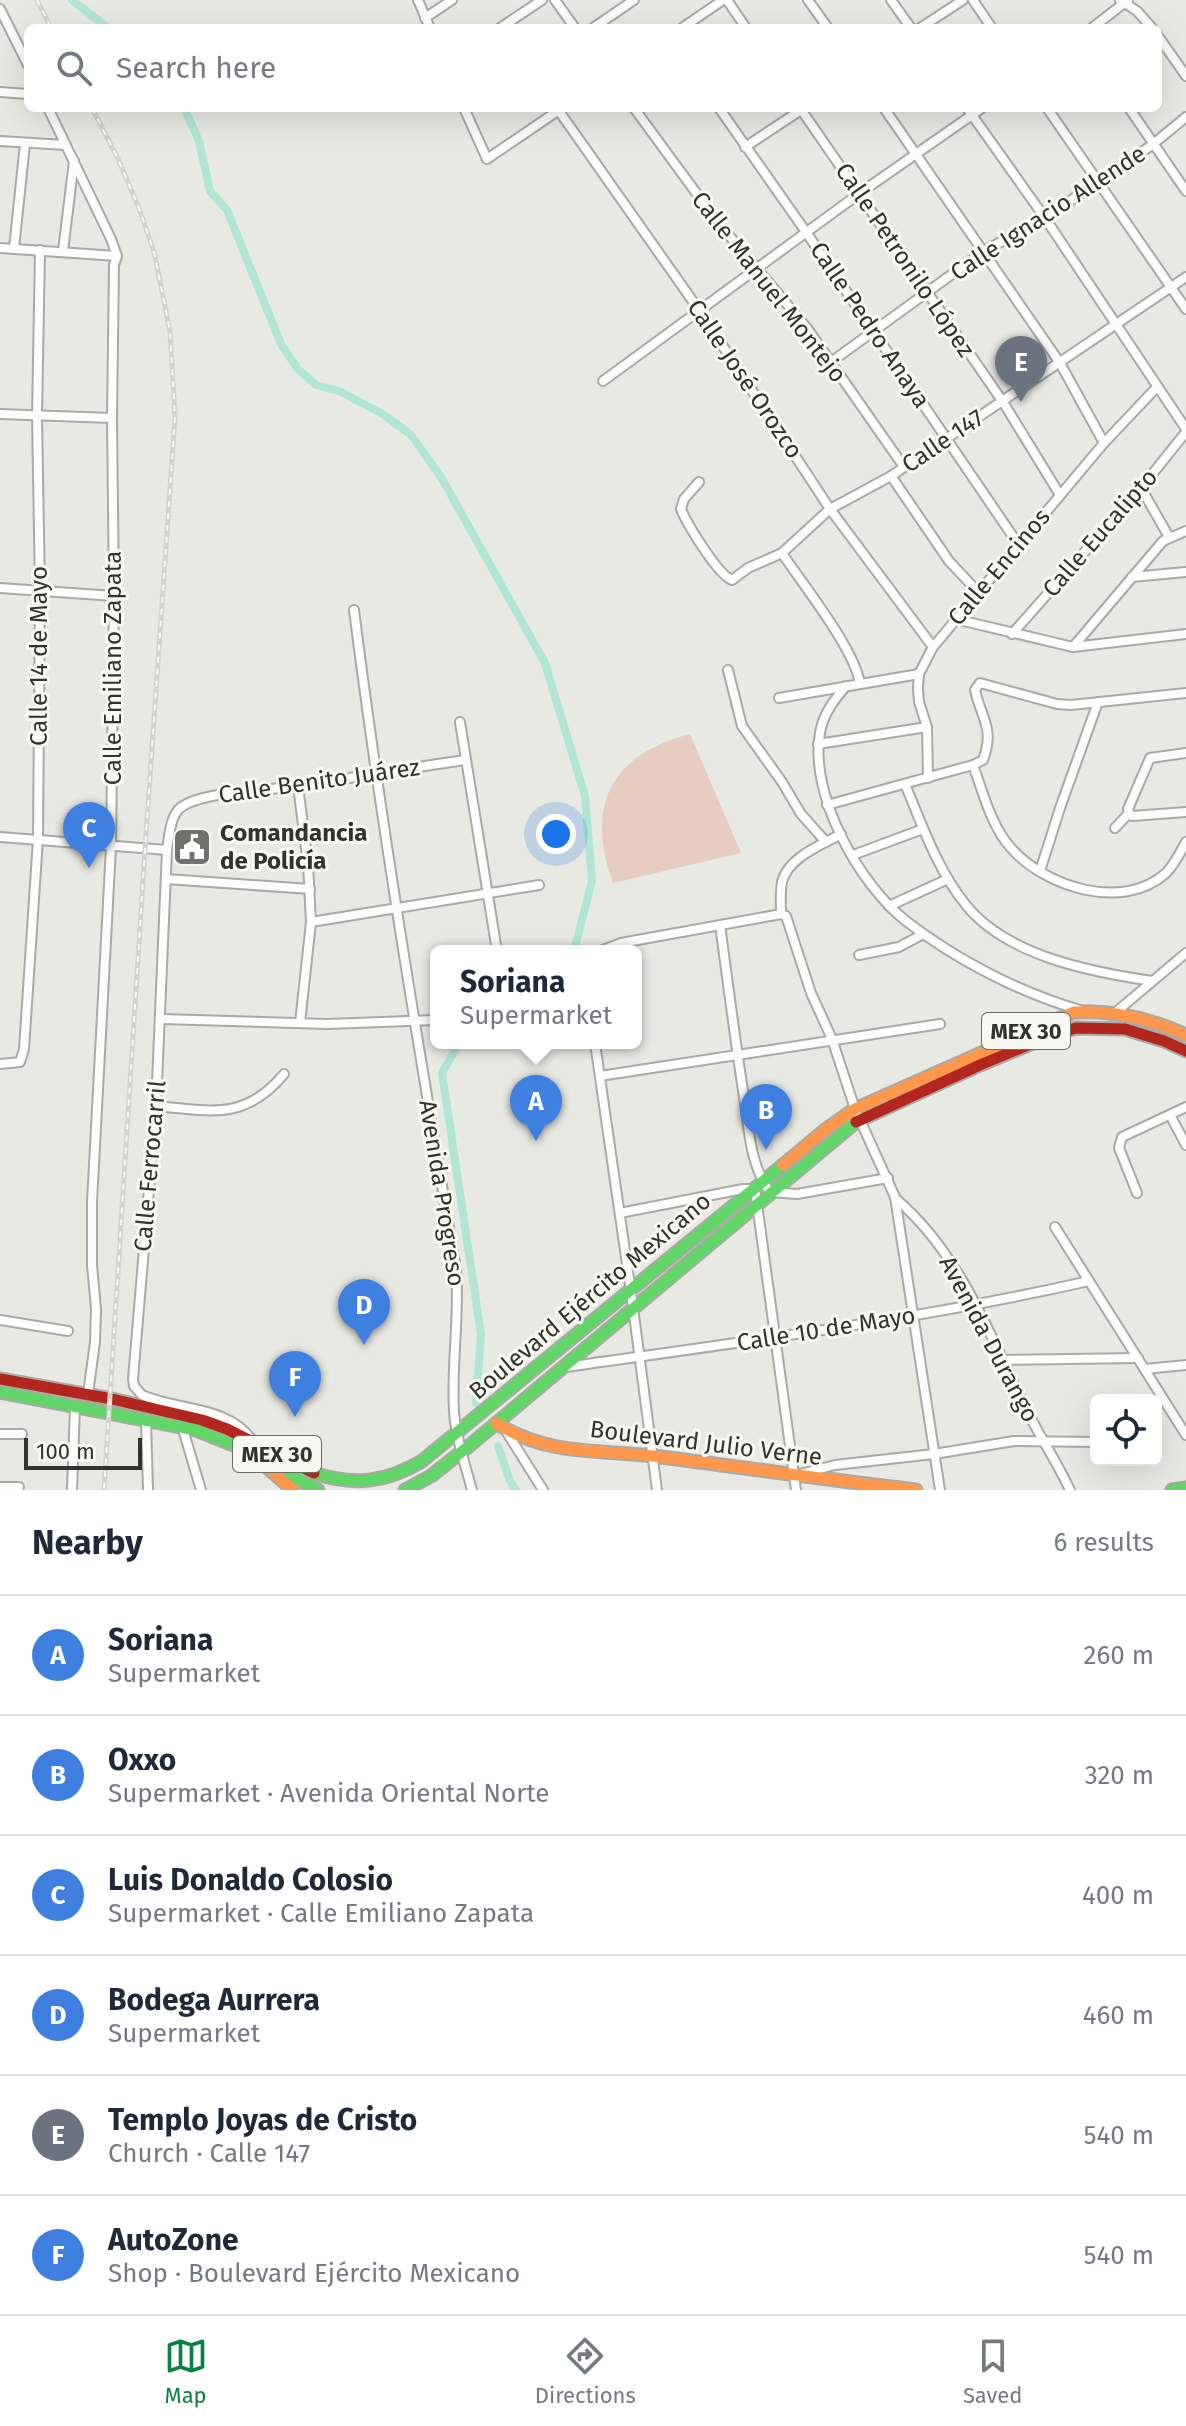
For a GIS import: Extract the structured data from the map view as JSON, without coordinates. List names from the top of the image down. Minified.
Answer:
{"streets":{"main road":["MEX 30","Boulevard Ejército Mexicano","Boulevard Julio Verne"],"street":["Calle Ignacio Allende","Calle Petronilo López","Calle Manuel Montejo","Calle Pedro Anaya","Calle José Orozco","Calle 147","Calle Eucalipto","Calle Encinos","Calle 14 de Mayo","Calle Emiliano Zapata","Calle Benito Juárez","Calle Ferrocarril","Avenida Progreso","Calle 10 de Mayo","Avenida Durango"]},"crossings":[["Calle Ignacio Allende","Calle Petronilo López"],["Calle Ignacio Allende","Calle Manuel Montejo"],["Calle Ignacio Allende","Calle Pedro Anaya"],["Calle Petronilo López","Calle 147"],["Calle Petronilo López","Calle Encinos"],["Calle Manuel Montejo","Calle 147"],["Calle Pedro Anaya","Calle 147"],["Calle Pedro Anaya","Calle Encinos"],["Calle José Orozco","Calle 147"],["Calle José Orozco","Calle Encinos"],["Calle Emiliano Zapata","Boulevard Ejército Mexicano"],["Calle Benito Juárez","Calle Ferrocarril"],["Calle Benito Juárez","Avenida Progreso"],["Calle Ferrocarril","Boulevard Ejército Mexicano"],["Avenida Progreso","Boulevard Ejército Mexicano"],["Boulevard Ejército Mexicano","Calle 10 de Mayo"],["Boulevard Ejército Mexicano","Boulevard Julio Verne"],["Calle 10 de Mayo","Avenida Durango"]],"places":{"public building":["Comandancia de Policía"]},"scale_bar":"100 m","page":{"search":"Search here","pins":["E","C","A","B","D","F"],"popup":["Soriana","Supermarket"],"scale":"100 m","heading":["Nearby","6 results"],"list":[{"mark":"A","name":"Soriana","note":"Supermarket","value":"260 m"},{"mark":"B","name":"Oxxo","note":"Supermarket · Avenida Oriental Norte","value":"320 m"},{"mark":"C","name":"Luis Donaldo Colosio","note":"Supermarket · Calle Emiliano Zapata","value":"400 m"},{"mark":"D","name":"Bodega Aurrera","note":"Supermarket","value":"460 m"},{"mark":"E","name":"Templo Joyas de Cristo","note":"Church · Calle 147","value":"540 m"},{"mark":"F","name":"AutoZone","note":"Shop · Boulevard Ejército Mexicano","value":"540 m"}],"nav":["Map","Directions","Saved"]}}
